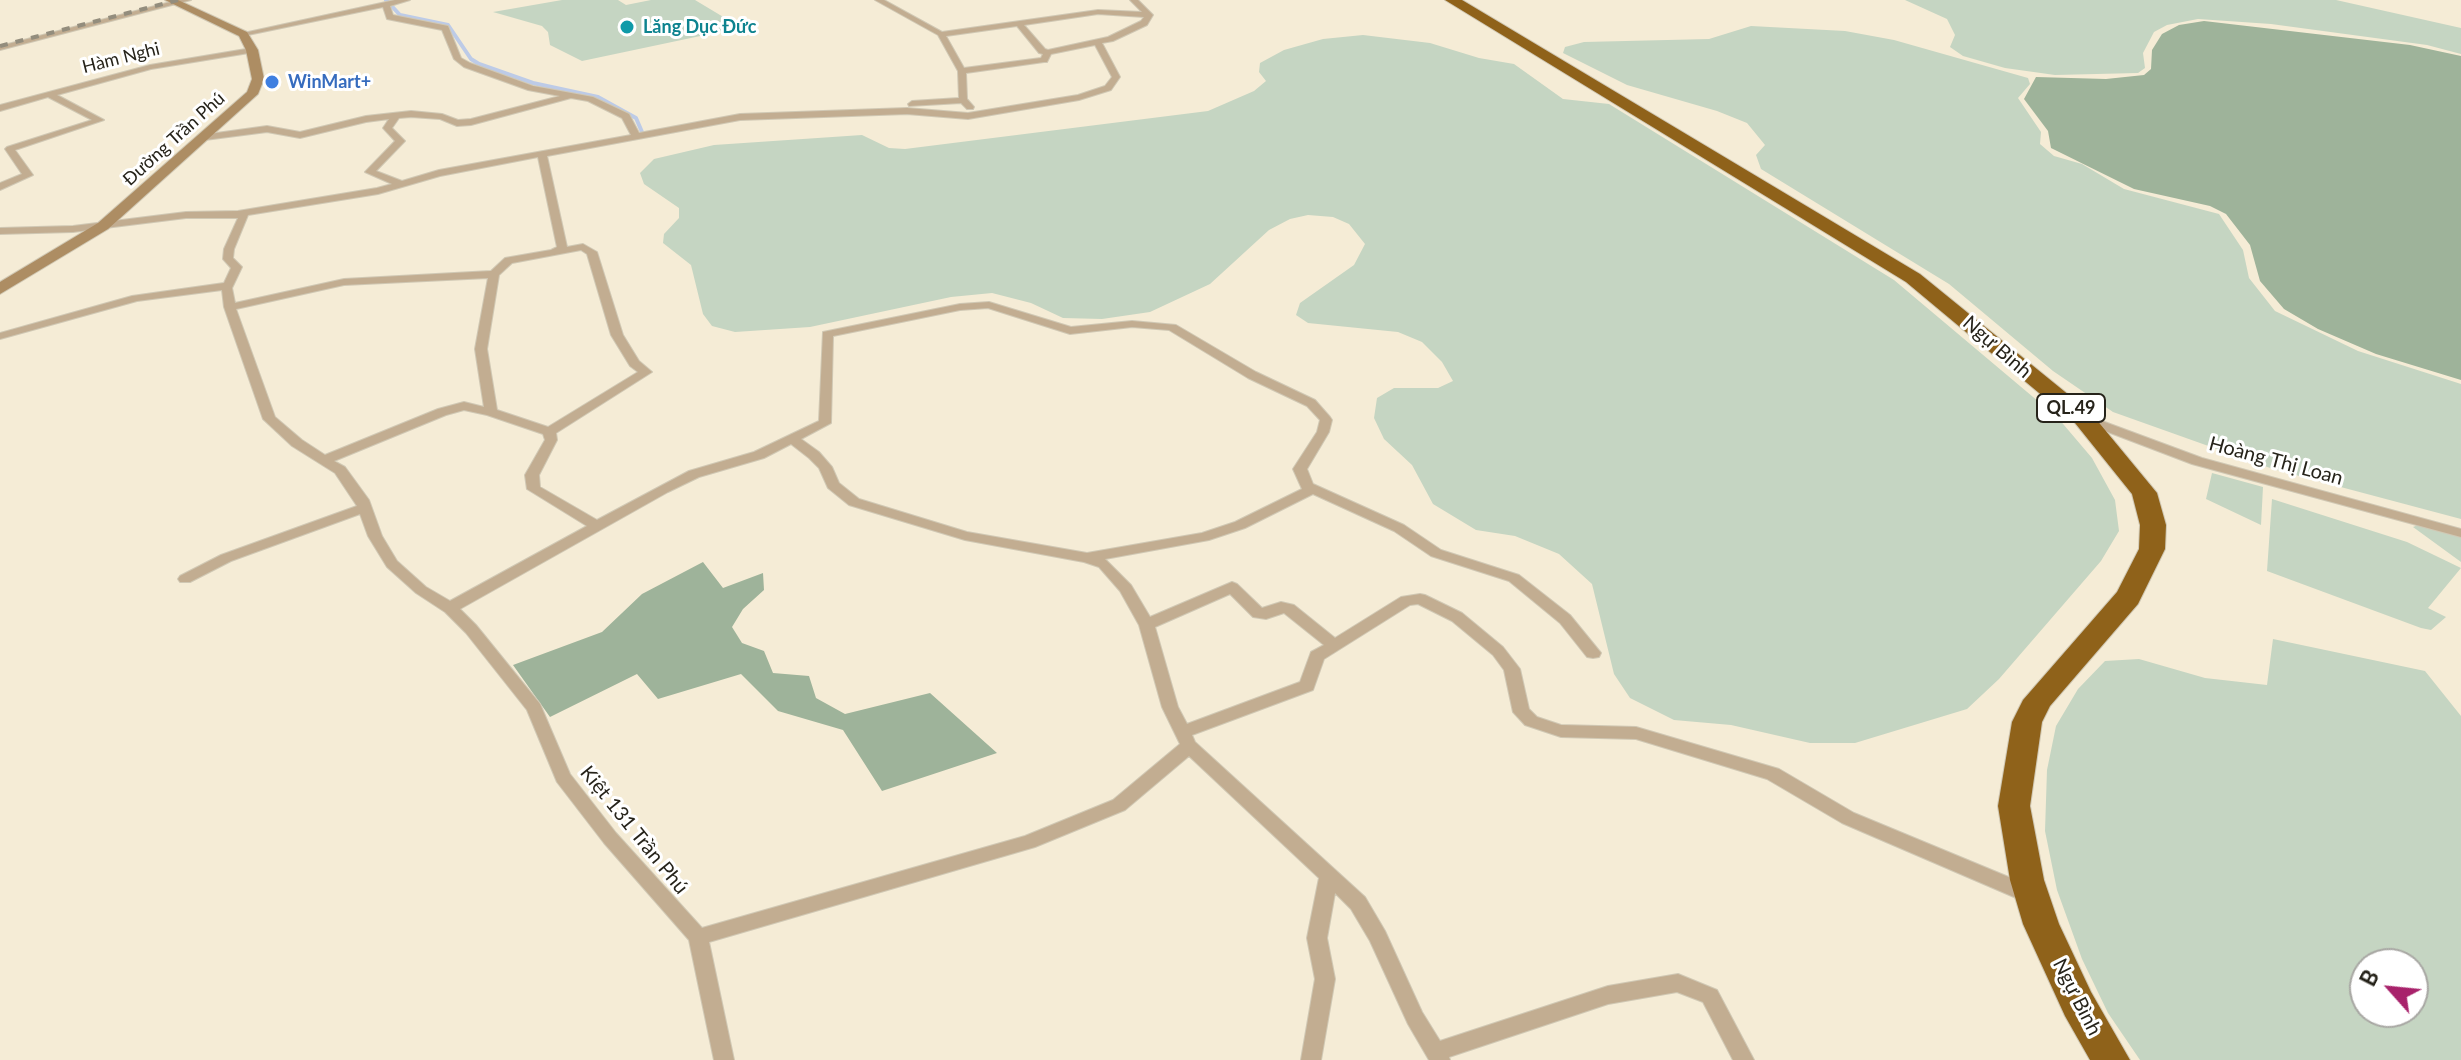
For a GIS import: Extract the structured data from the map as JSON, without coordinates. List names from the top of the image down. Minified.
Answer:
{"streets":{"highway":["Ngự Bình","QL.49"],"street":["Hàm Nghi","Đường Trần Phú","Hoàng Thị Loan","Kiệt 131 Trần Phú"]},"crossings":[["Hàm Nghi","Đường Trần Phú"],["Ngự Bình","Hoàng Thị Loan"]],"places":["Lăng Dục Đức","WinMart+"],"north":"top left"}
